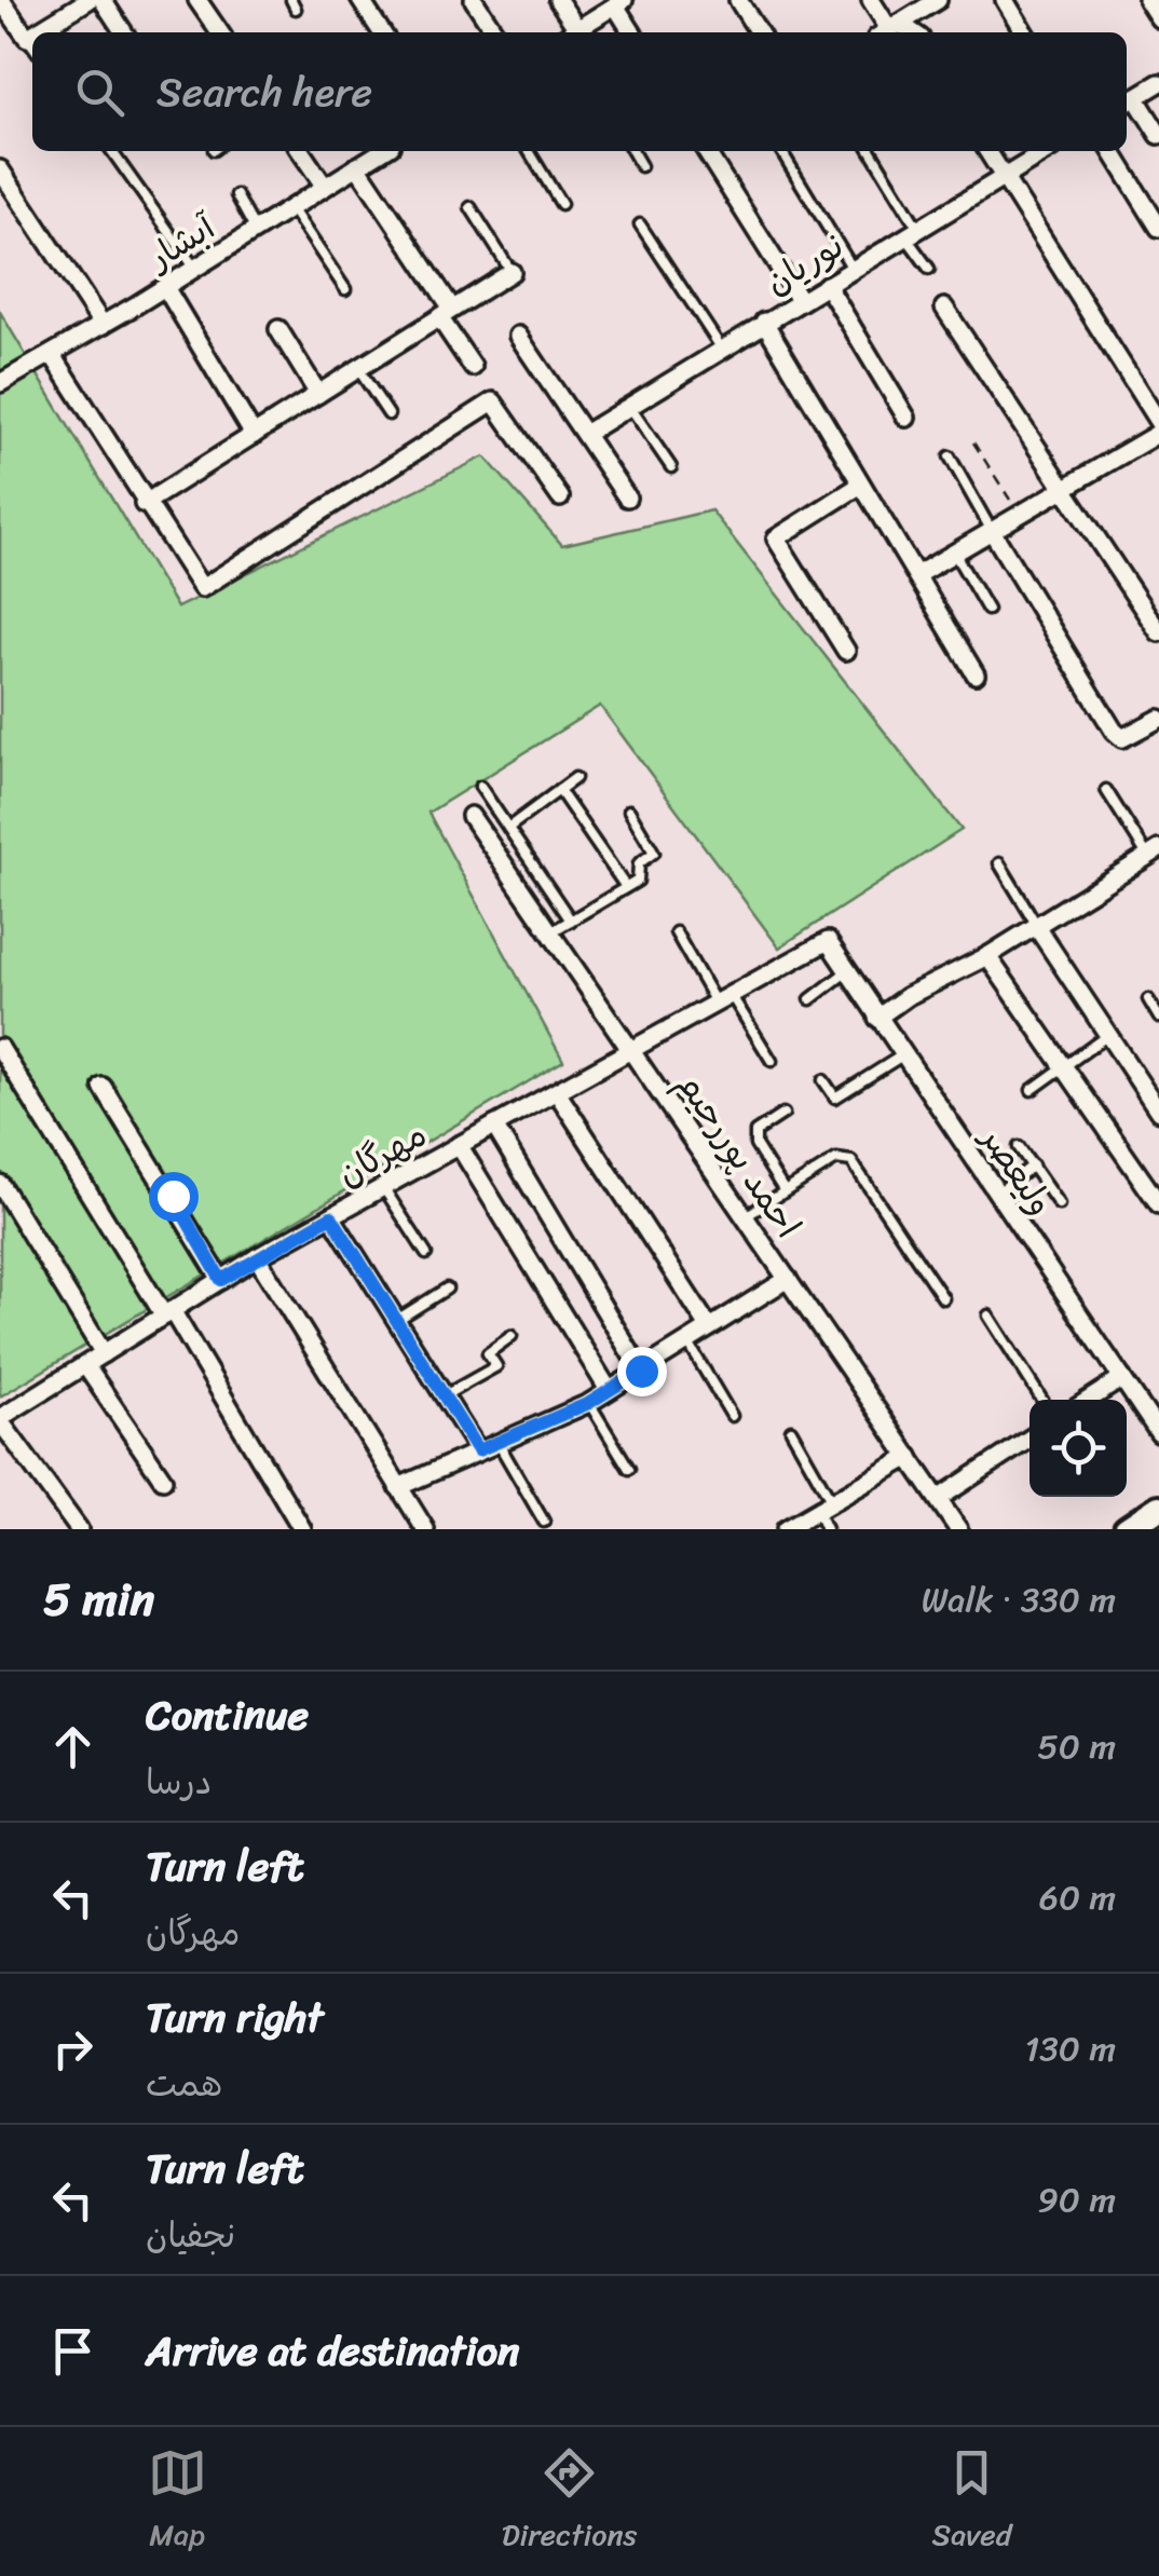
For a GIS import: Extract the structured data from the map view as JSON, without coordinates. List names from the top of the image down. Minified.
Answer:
{"streets":{"street":["آبشار","نوریان","مهرگان","احمد پوررحیم","ولیعصر"]},"crossings":[["مهرگان","احمد پوررحیم"],["مهرگان","ولیعصر"]],"page":{"search":"Search here","heading":["5 min","Walk · 330 m"],"list":[["Continue","درسا","50 m"],["Turn left","مهرگان","60 m"],["Turn right","همت","130 m"],["Turn left","نجفیان","90 m"],"Arrive at destination"],"nav":["Map","Directions","Saved"]}}
